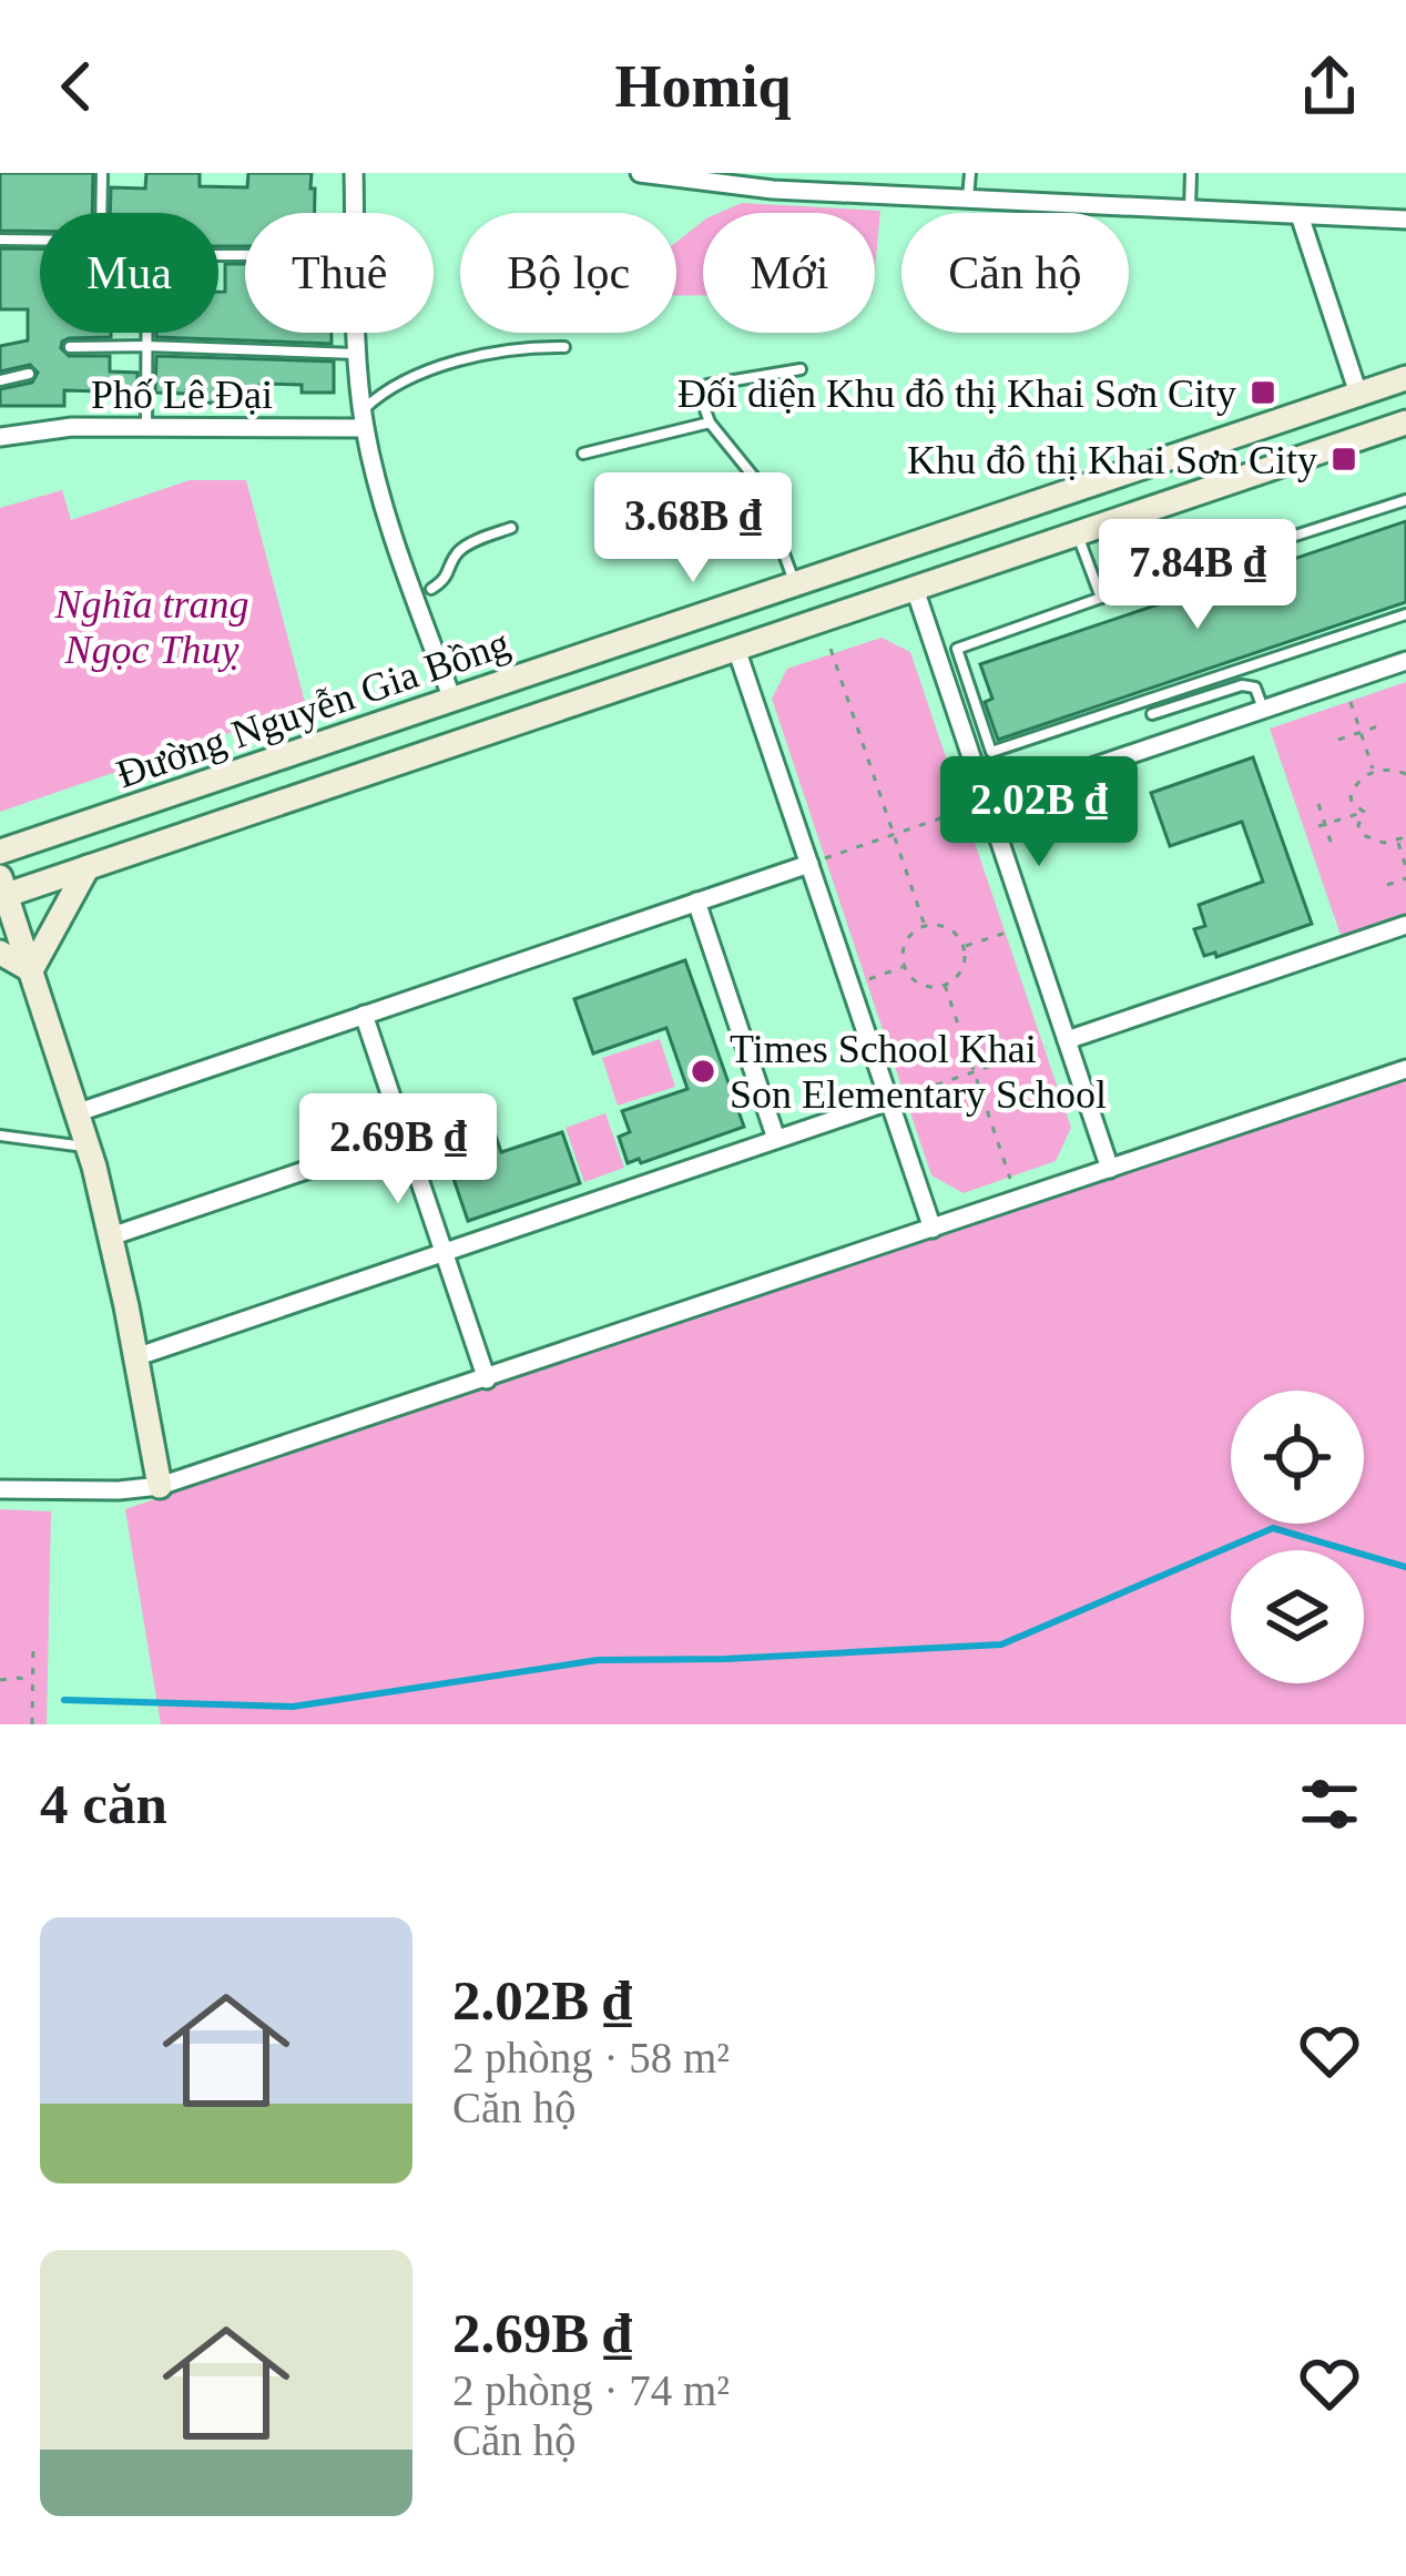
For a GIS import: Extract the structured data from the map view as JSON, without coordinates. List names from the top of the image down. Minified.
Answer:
{"streets":{"main road":["Đường Nguyễn Gia Bồng"],"street":["Phố Lê Đại"]},"parks":["Nghĩa trang Ngọc Thuỵ"],"places":{"transit":["Đối diện Khu đô thị Khai Sơn City","Khu đô thị Khai Sơn City"],"other":["Times School Khai Son Elementary School"]},"page":{"header":"Homiq","chip":["Mua","Thuê","Bộ lọc","Mới","Căn hộ"],"price":["3.68B ₫","7.84B ₫","2.02B ₫","2.69B ₫"],"heading":"4 căn","list":[{"name":"2.02B ₫","note":"2 phòng · 58 m² · Căn hộ"},{"name":"2.69B ₫","note":"2 phòng · 74 m² · Căn hộ"}]}}
